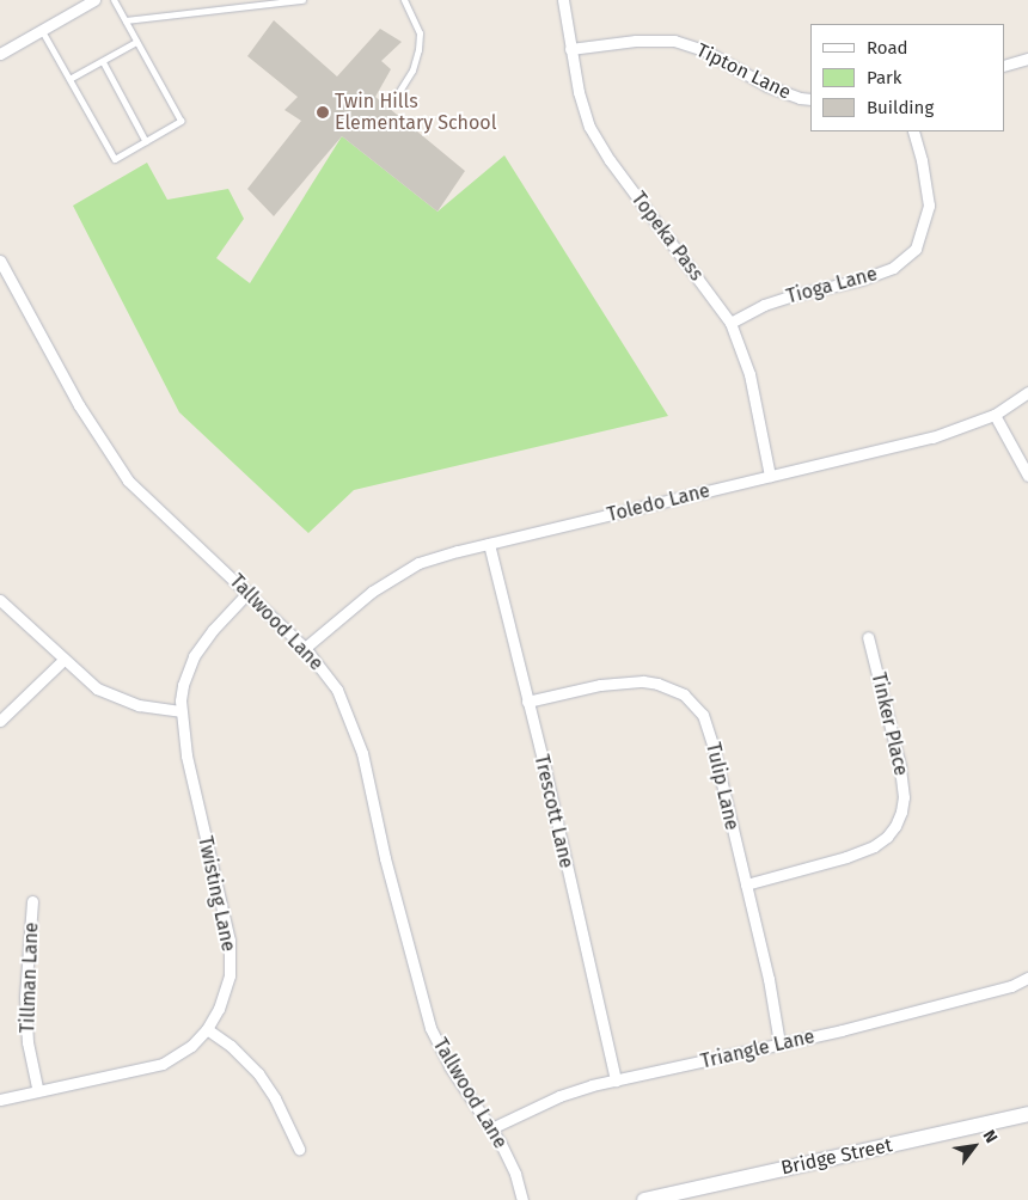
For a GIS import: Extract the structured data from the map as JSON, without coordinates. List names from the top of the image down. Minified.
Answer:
{"streets":{"main road":["Bridge Street"],"street":["Tipton Lane","Topeka Pass","Tioga Lane","Toledo Lane","Tallwood Lane","Tinker Place","Tulip Lane","Trescott Lane","Twisting Lane","Tillman Lane","Triangle Lane"]},"crossings":[["Tipton Lane","Topeka Pass"],["Topeka Pass","Tioga Lane"],["Topeka Pass","Toledo Lane"],["Toledo Lane","Tallwood Lane"],["Toledo Lane","Trescott Lane"],["Tallwood Lane","Twisting Lane"],["Tallwood Lane","Triangle Lane"],["Tinker Place","Tulip Lane"],["Tulip Lane","Trescott Lane"],["Tulip Lane","Triangle Lane"],["Trescott Lane","Triangle Lane"],["Twisting Lane","Tillman Lane"]],"places":["Twin Hills Elementary School"],"legend":["Road","Park","Building"],"north":"top right"}
